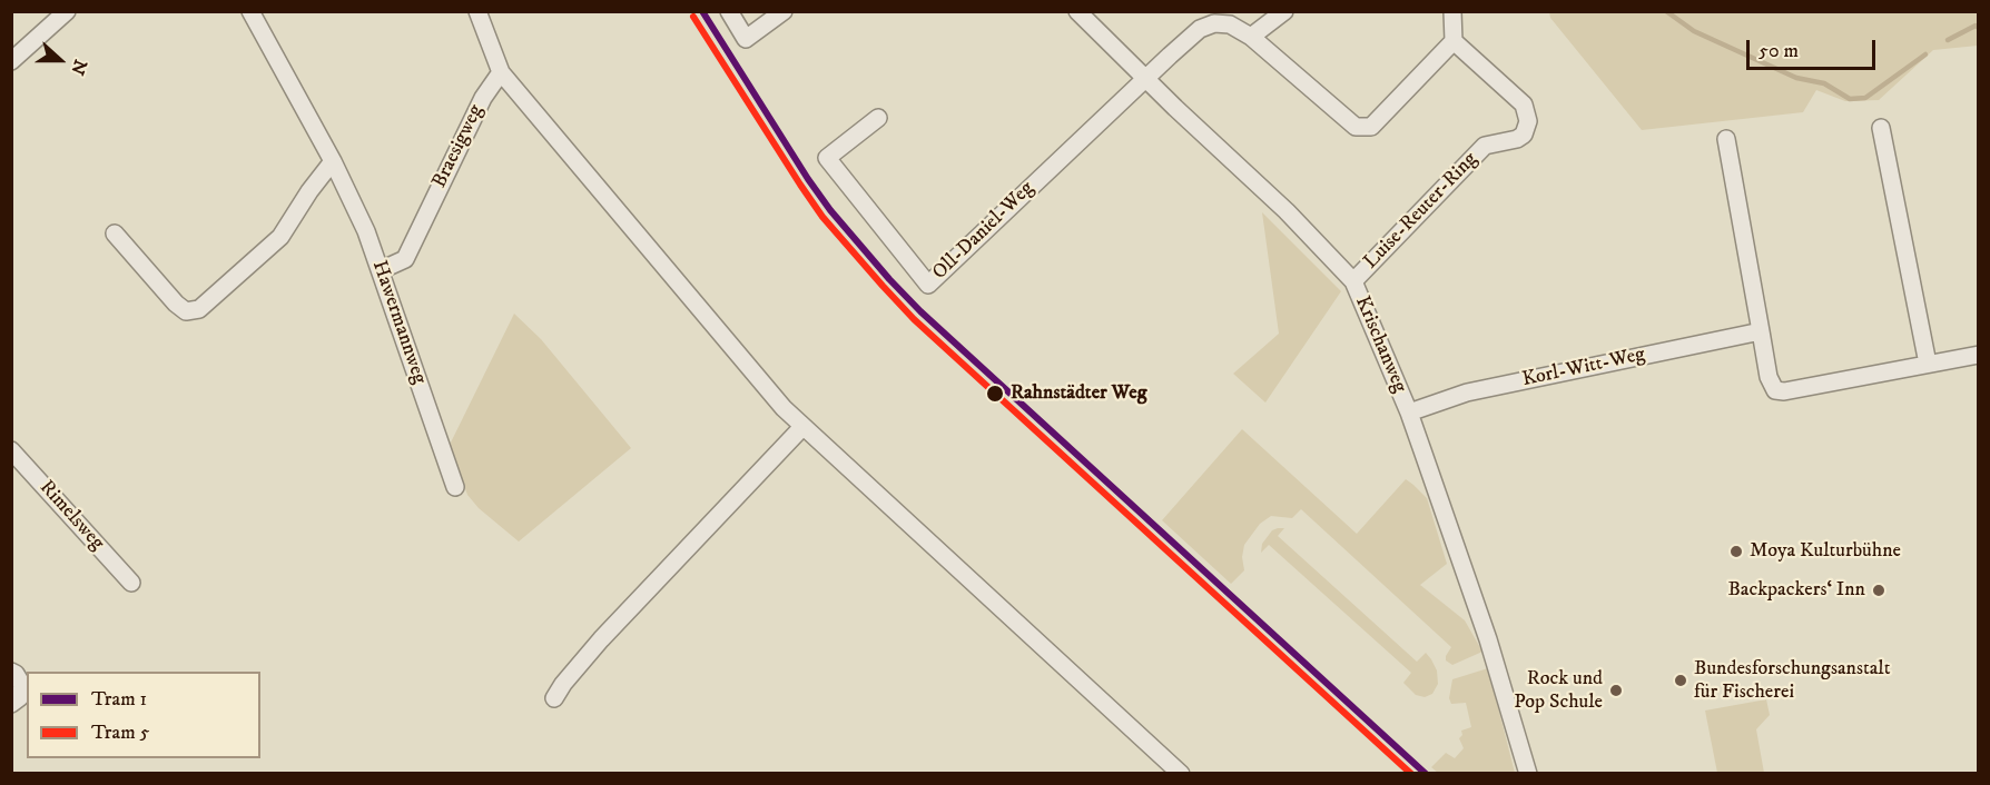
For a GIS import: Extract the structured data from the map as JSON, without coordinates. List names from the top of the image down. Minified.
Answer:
{"streets":{"street":["Braesigweg","Luise-Reuter-Ring","Oll-Daniel-Weg","Hawermannweg","Krischanweg","Korl-Witt-Weg","Rimelsweg"]},"crossings":[["Braesigweg","Hawermannweg"],["Luise-Reuter-Ring","Krischanweg"],["Oll-Daniel-Weg","Krischanweg"],["Krischanweg","Korl-Witt-Weg"]],"places":["Rahnstädter Weg","Moya Kulturbühne","Backpackers‘ Inn","Bundesforschungsanstalt für Fischerei","Rock und Pop Schule"],"lines":["tram line 1","tram line 5"],"legend":["Tram 1","Tram 5"],"scale_bar":"50 m","north":"right"}
